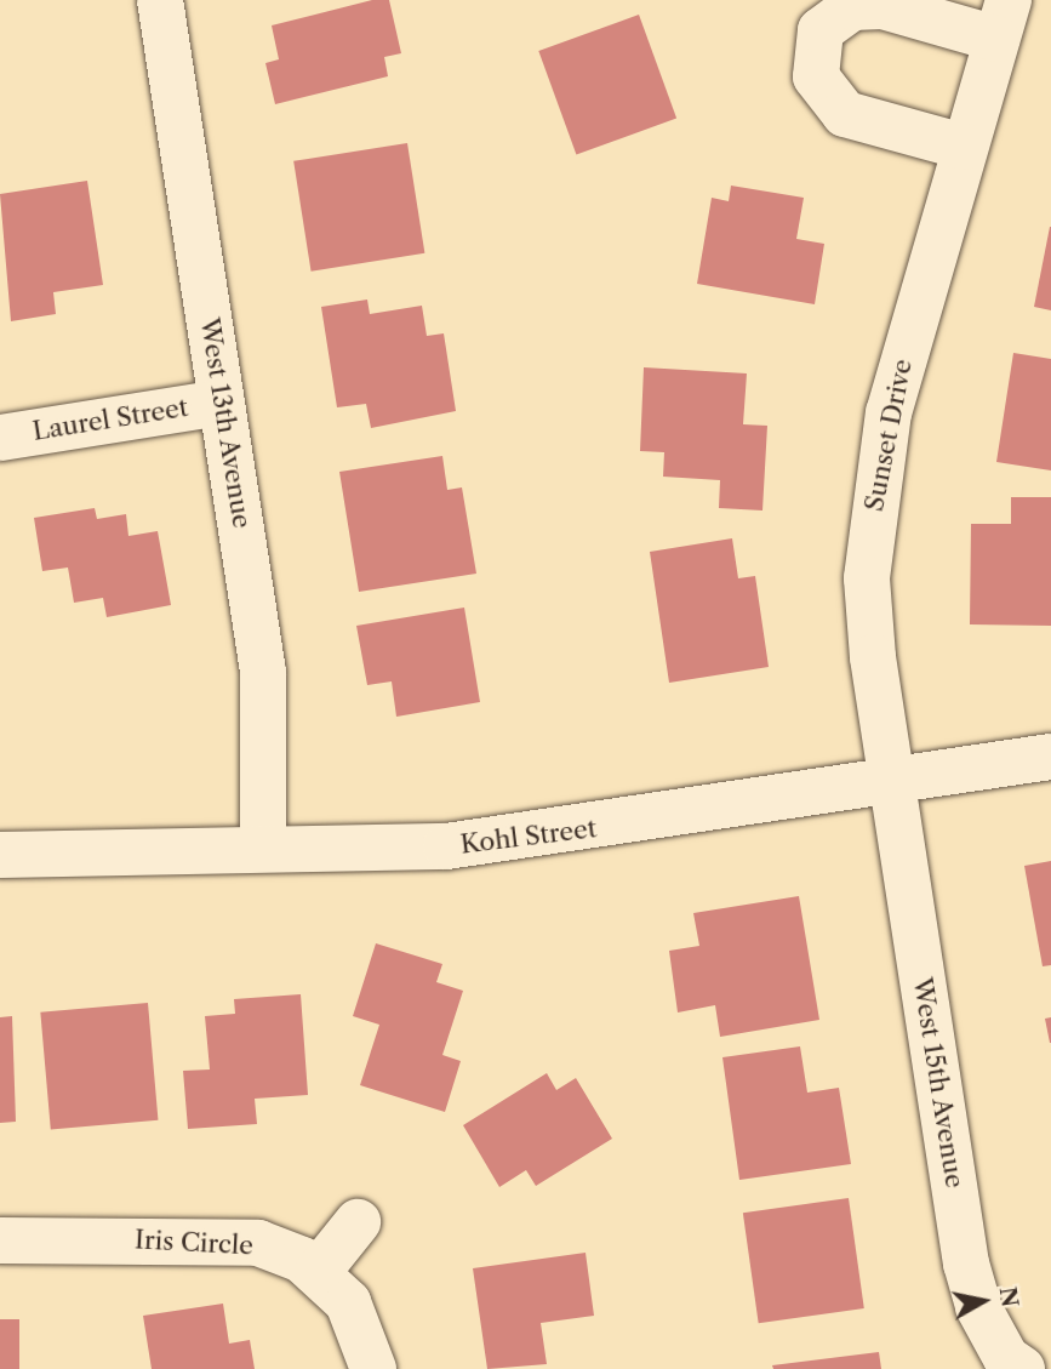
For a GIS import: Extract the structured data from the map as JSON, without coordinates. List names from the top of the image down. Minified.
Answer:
{"streets":{"street":["Laurel Street","West 13th Avenue","Sunset Drive","Kohl Street","West 15th Avenue","Iris Circle"]},"crossings":[["Laurel Street","West 13th Avenue"],["West 13th Avenue","Kohl Street"],["Sunset Drive","Kohl Street"],["Sunset Drive","West 15th Avenue"],["Kohl Street","West 15th Avenue"]],"north":"right"}
